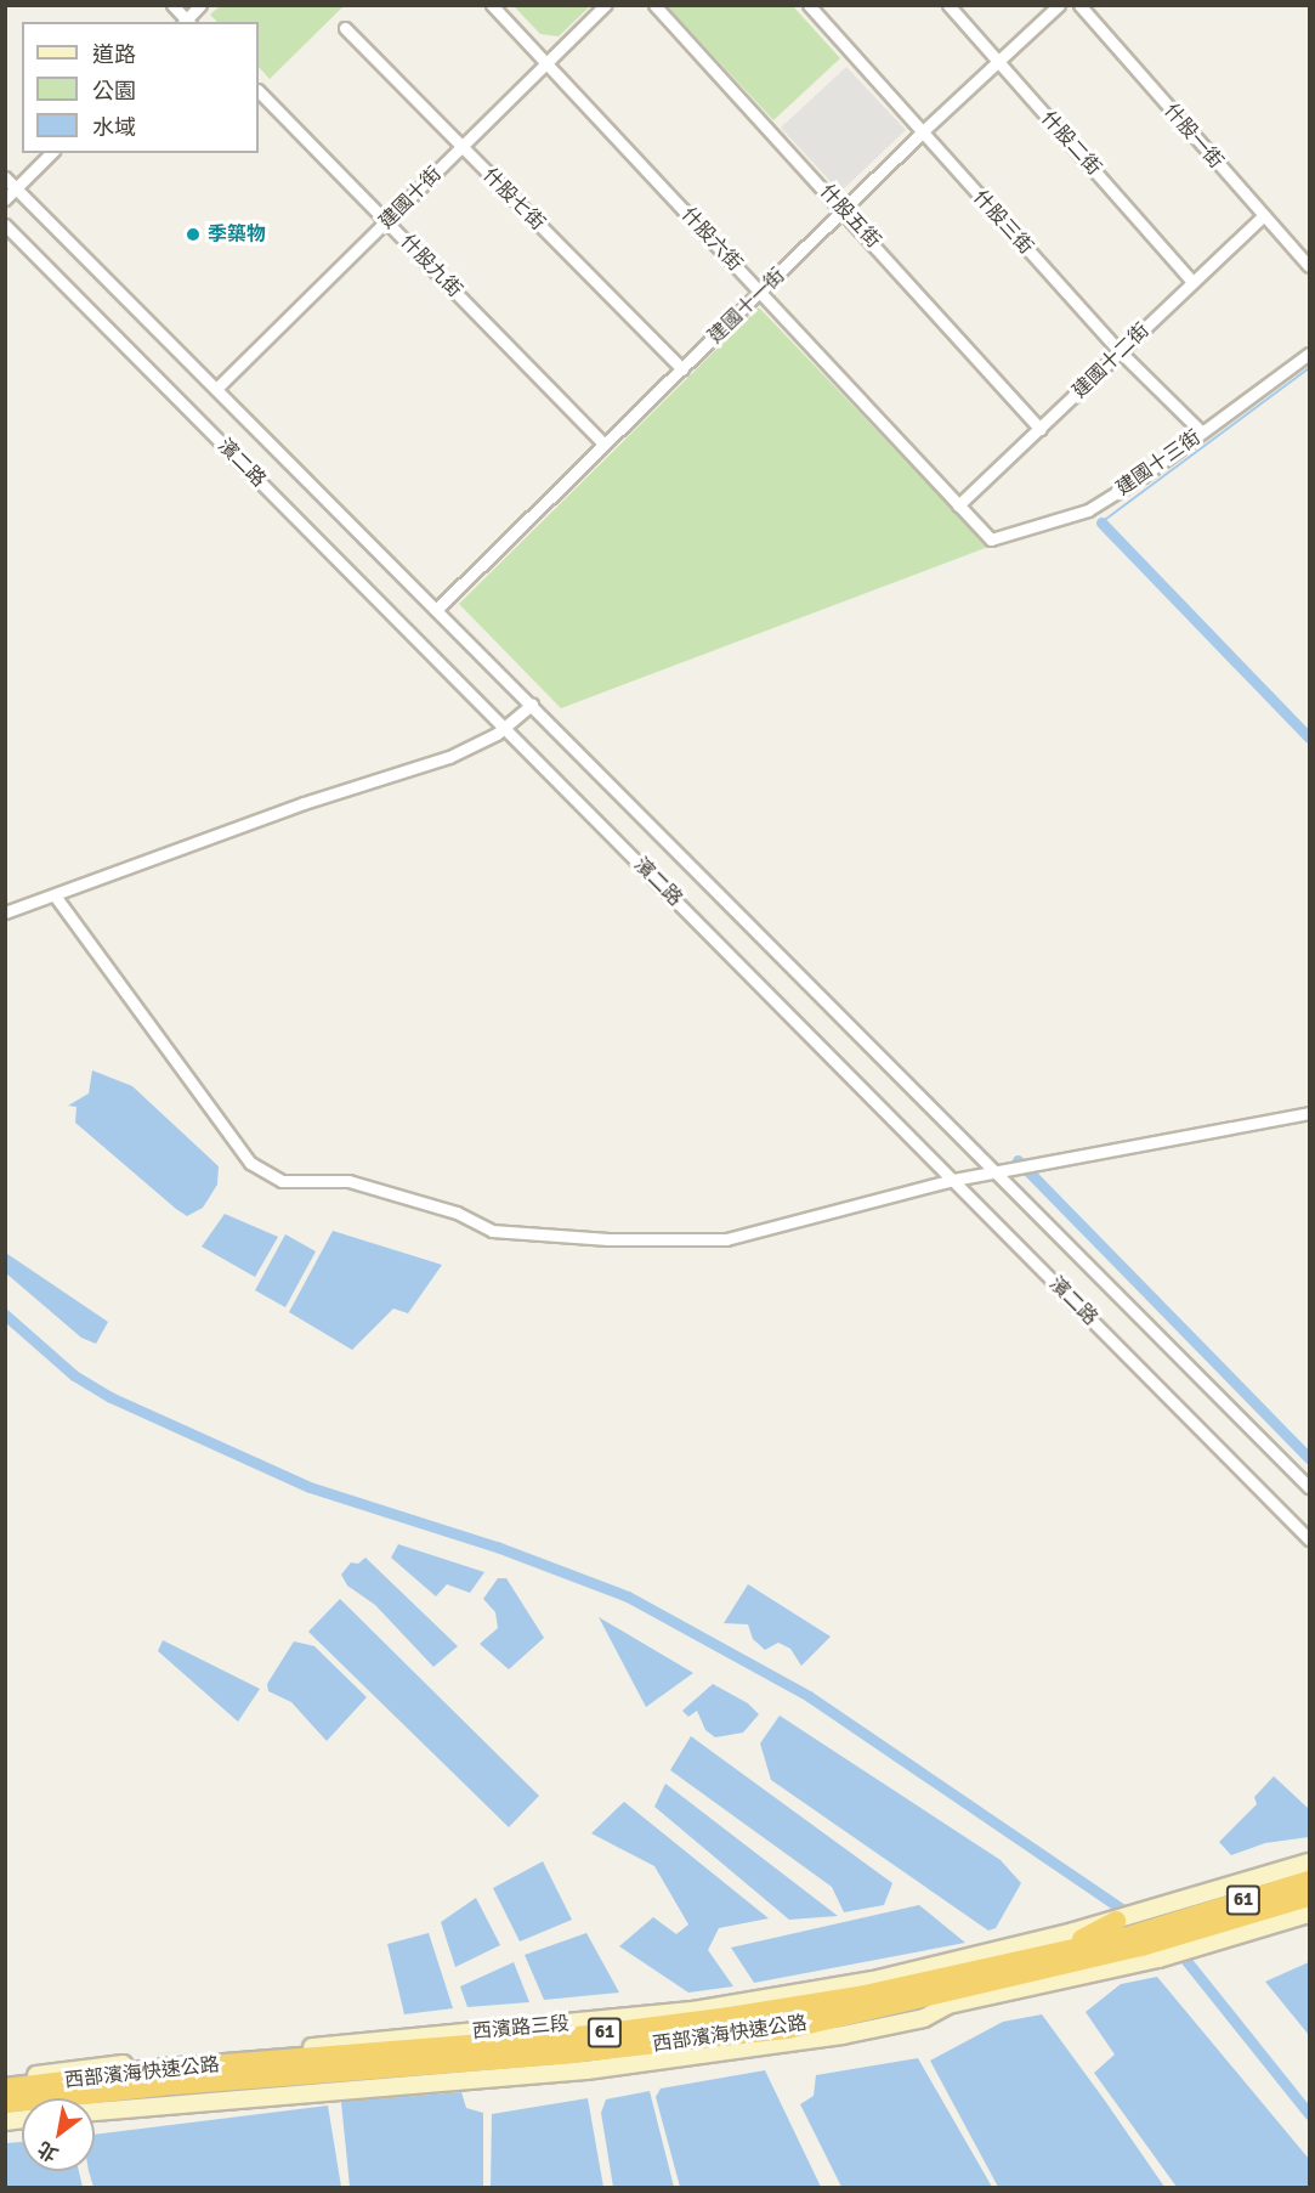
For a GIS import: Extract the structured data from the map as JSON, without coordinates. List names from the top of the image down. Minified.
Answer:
{"streets":{"highway":["61","西部濱海快速公路"],"street":["什股一街","什股二街","建國十街","什股七街","什股五街","什股三街","什股六街","什股九街","建國十一街","建國十二街","濱二路","建國十三街","西濱路三段"]},"crossings":[["什股一街","建國十二街"],["什股二街","建國十一街"],["什股二街","建國十二街"],["建國十街","什股七街"],["建國十街","什股六街"],["建國十街","什股九街"],["建國十街","濱二路"],["什股七街","建國十一街"],["什股五街","建國十一街"],["什股五街","建國十二街"],["什股三街","建國十一街"],["什股三街","建國十二街"],["什股三街","建國十三街"],["什股六街","建國十一街"],["什股六街","建國十二街"],["什股六街","建國十三街"],["什股九街","建國十一街"],["建國十一街","濱二路"],["西濱路三段","西部濱海快速公路"]],"places":["季築物"],"legend":["道路","公園","水域"],"north":"bottom left"}
